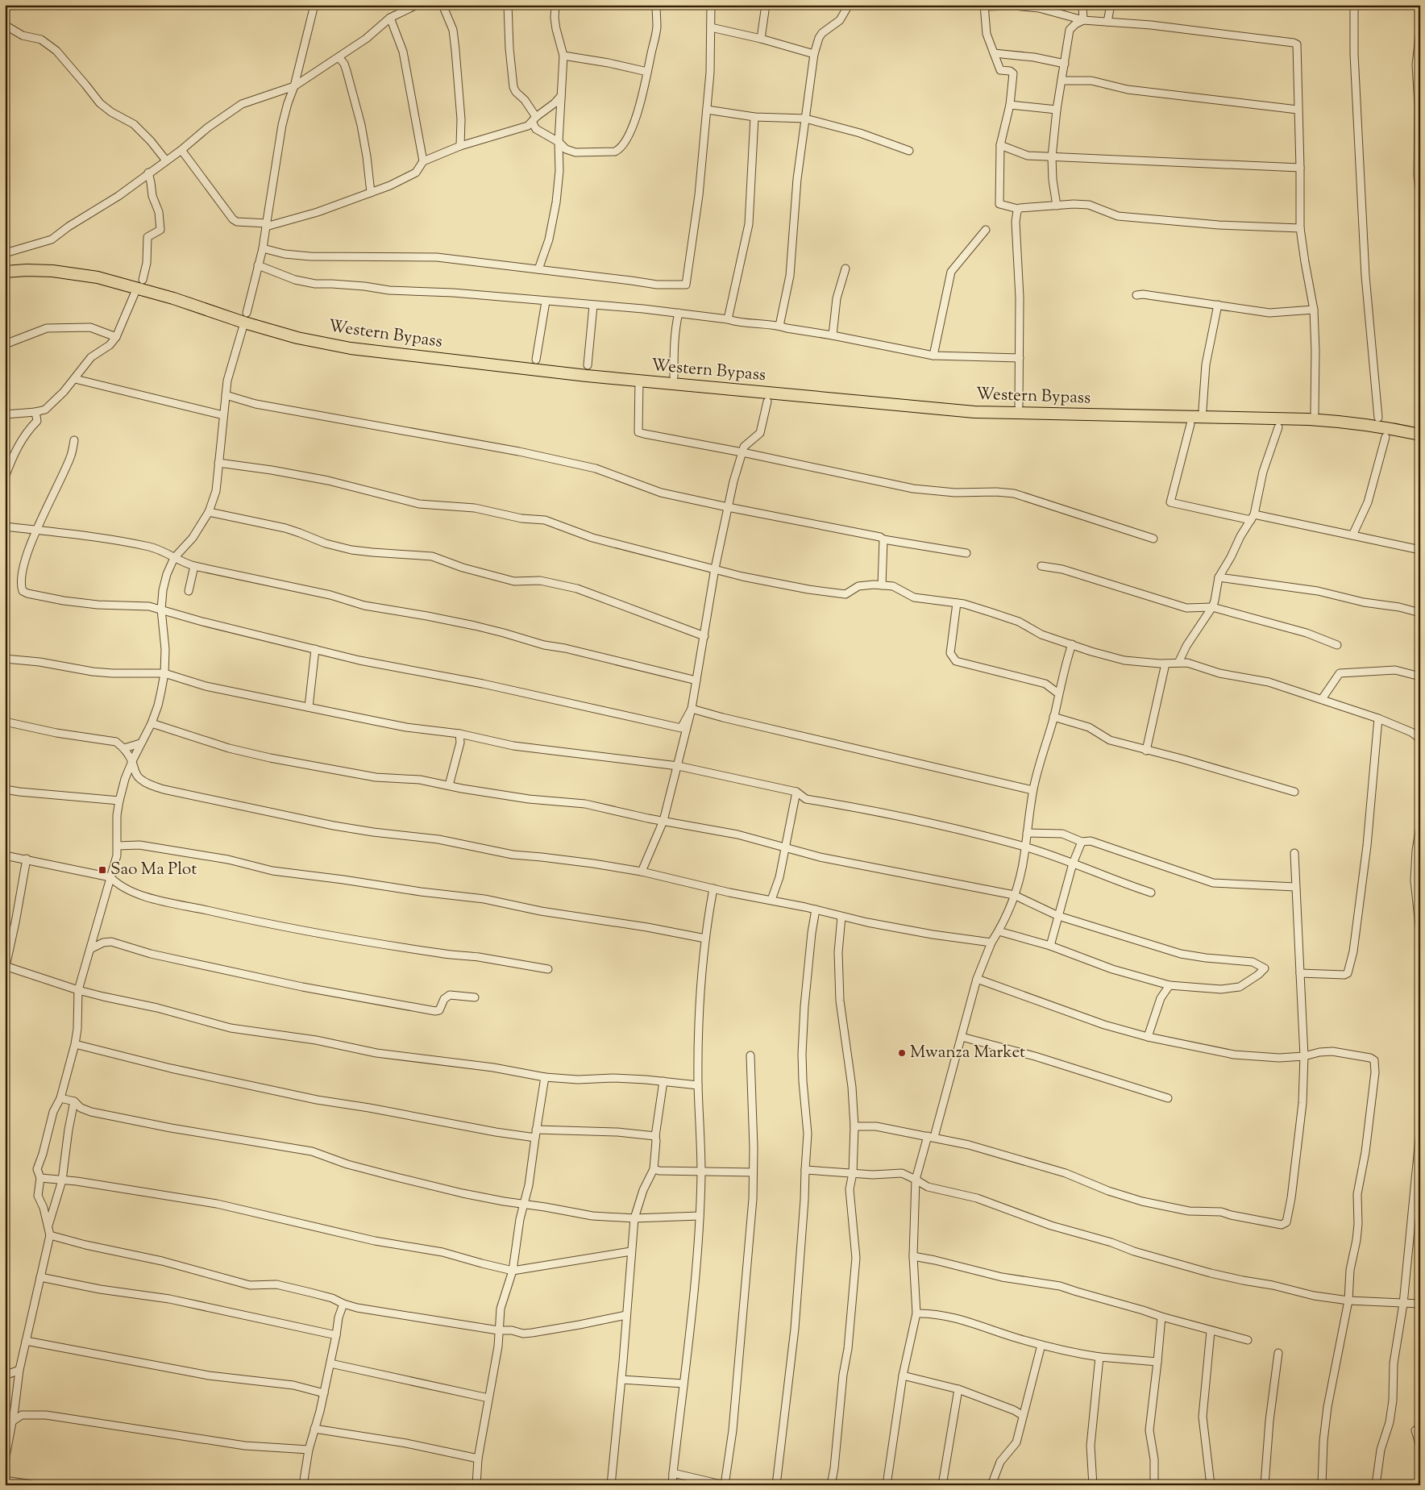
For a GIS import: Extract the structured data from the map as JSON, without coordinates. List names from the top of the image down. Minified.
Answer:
{"streets":{"main road":["Western Bypass"]},"places":{"transit":["Sao Ma Plot"],"other":["Mwanza Market"]}}
